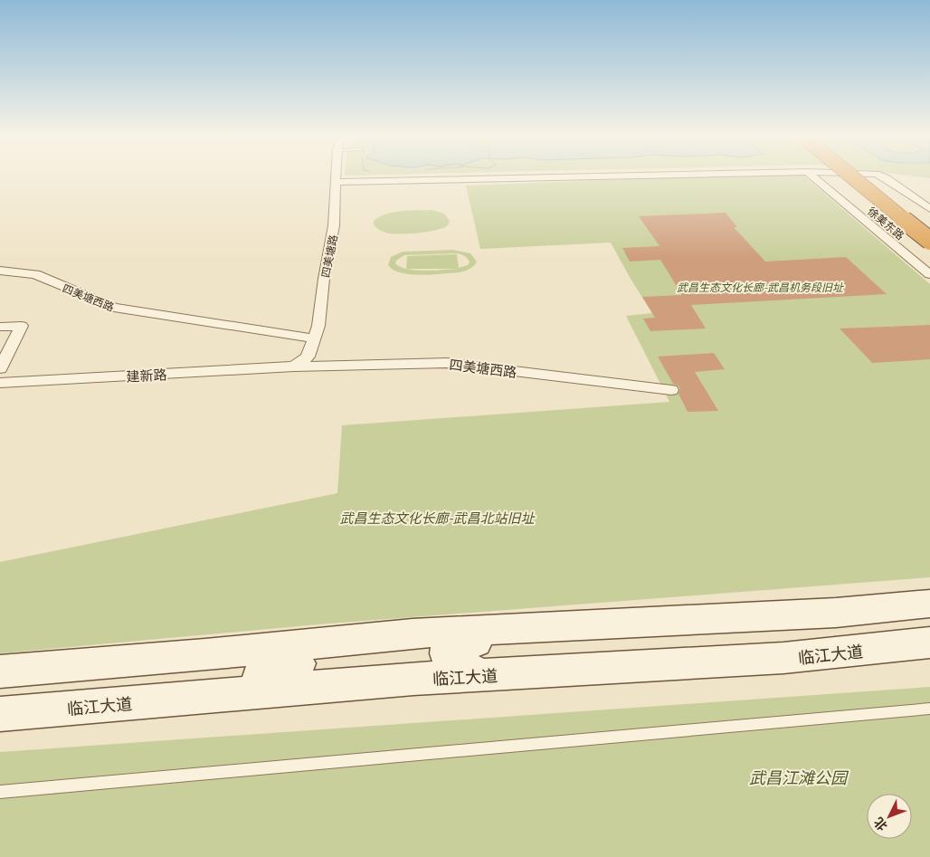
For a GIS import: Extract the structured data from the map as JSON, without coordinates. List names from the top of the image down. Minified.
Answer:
{"streets":{"main road":["临江大道"],"street":["徐美东路","四美塘路","四美塘西路","建新路"]},"crossings":[["四美塘路","四美塘西路"],["四美塘路","建新路"],["四美塘西路","建新路"]],"parks":["武昌生态文化长廊-武昌机务段旧址","武昌生态文化长廊-武昌北站旧址","武昌江滩公园"],"north":"bottom left"}
